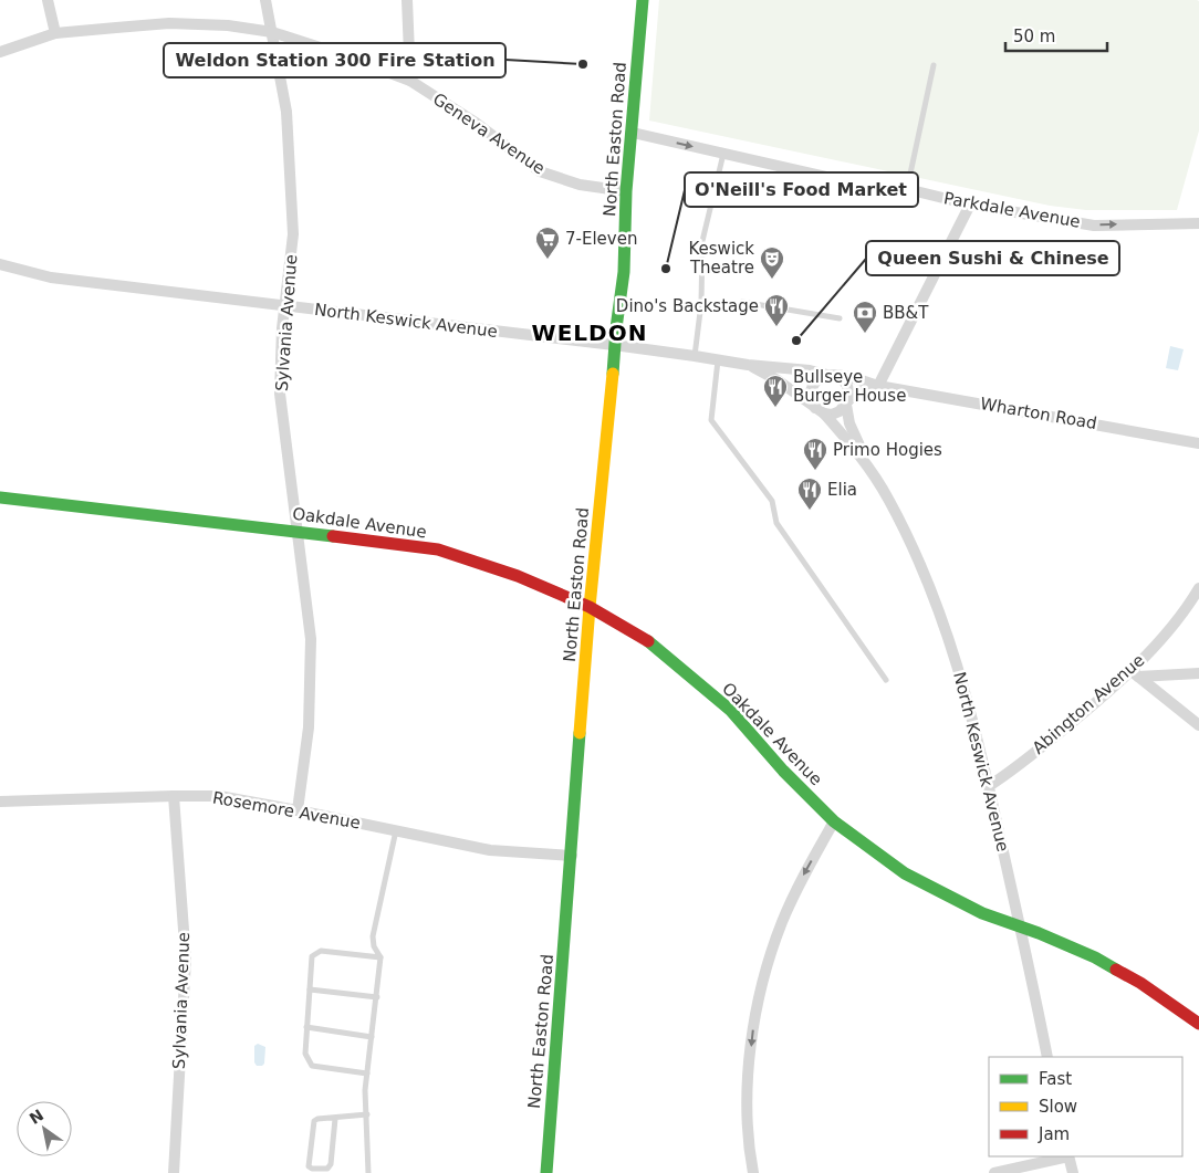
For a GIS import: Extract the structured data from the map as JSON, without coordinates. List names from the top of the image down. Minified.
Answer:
{"streets":{"street":["Geneva Avenue","North Easton Road","Parkdale Avenue","North Keswick Avenue","Sylvania Avenue","Wharton Road","Oakdale Avenue","Abington Avenue","Rosemore Avenue"]},"crossings":[["Geneva Avenue","North Easton Road"],["Geneva Avenue","Sylvania Avenue"],["North Easton Road","Parkdale Avenue"],["North Easton Road","North Keswick Avenue"],["North Easton Road","Oakdale Avenue"],["North Easton Road","Rosemore Avenue"],["North Keswick Avenue","Sylvania Avenue"],["North Keswick Avenue","Wharton Road"],["North Keswick Avenue","Oakdale Avenue"],["North Keswick Avenue","Abington Avenue"],["Sylvania Avenue","Oakdale Avenue"],["Sylvania Avenue","Rosemore Avenue"]],"one_way":["Parkdale Avenue"],"districts":["WELDON"],"places":{"other":["Weldon Station 300 Fire Station","O'Neill's Food Market","Queen Sushi & Chinese"],"supermarket":["7-Eleven"],"theatre":["Keswick Theatre"],"restaurant":["Dino's Backstage","Bullseye Burger House","Primo Hogies","Elia"],"bank":["BB&T"]},"legend":["Fast","Slow","Jam"],"scale_bar":"50 m","north":"top left"}
